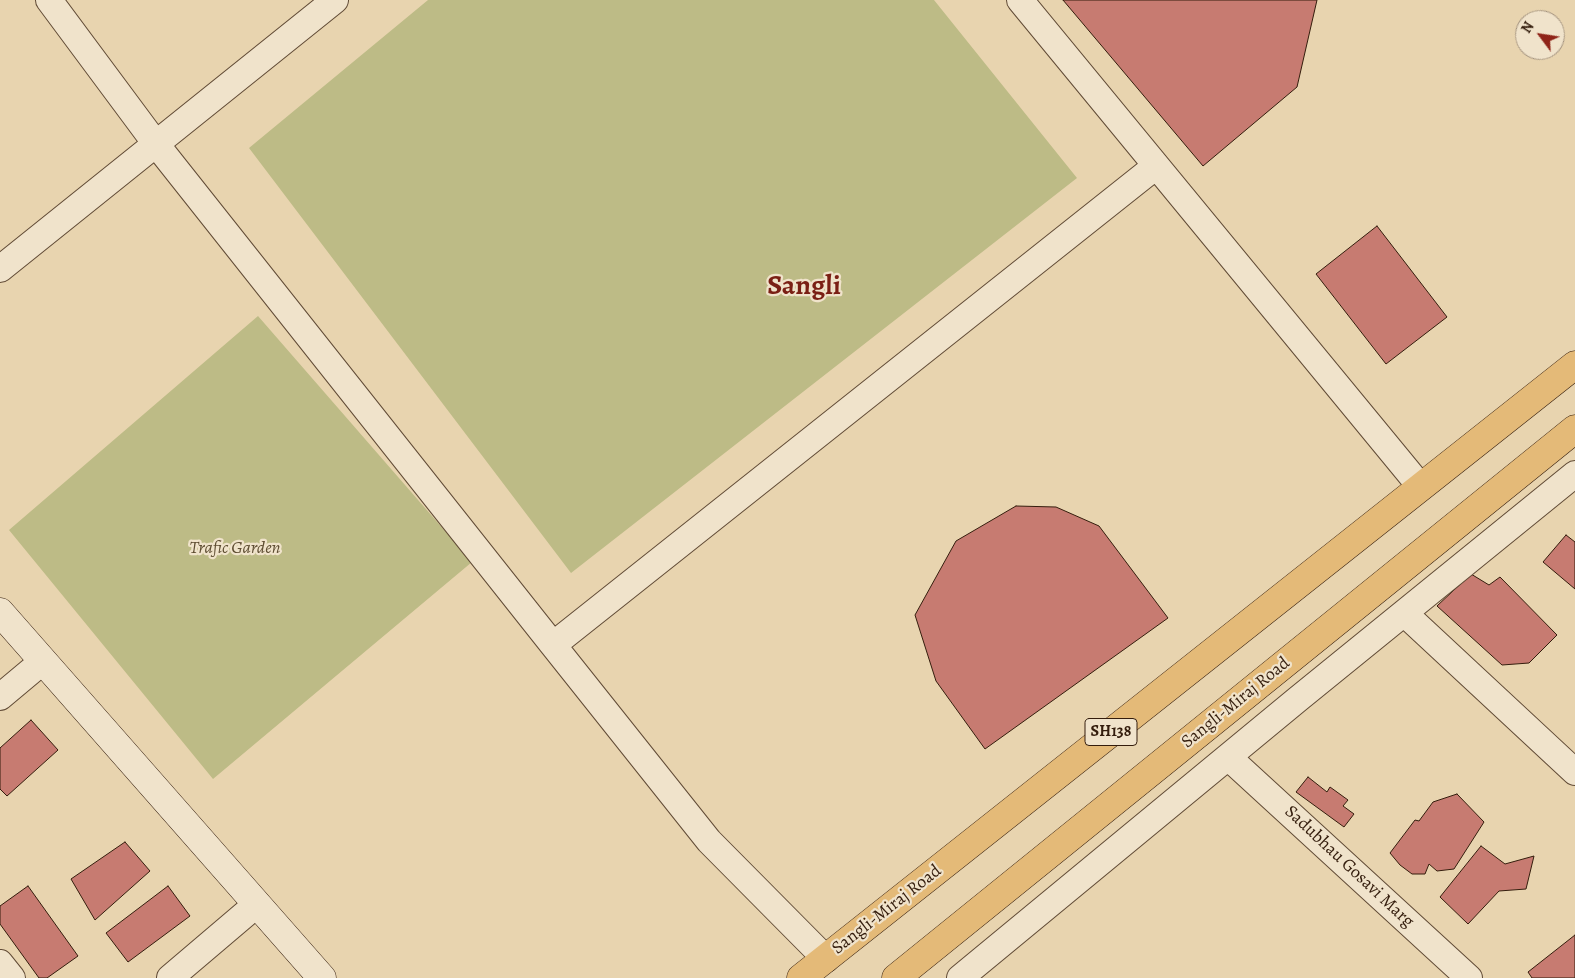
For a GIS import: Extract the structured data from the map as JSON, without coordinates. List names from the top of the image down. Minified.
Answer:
{"streets":{"highway":["Sangli-Miraj Road","SH138"],"street":["Sadubhau Gosavi Marg"]},"districts":["Sangli"],"parks":["Trafic Garden"],"north":"top left"}
